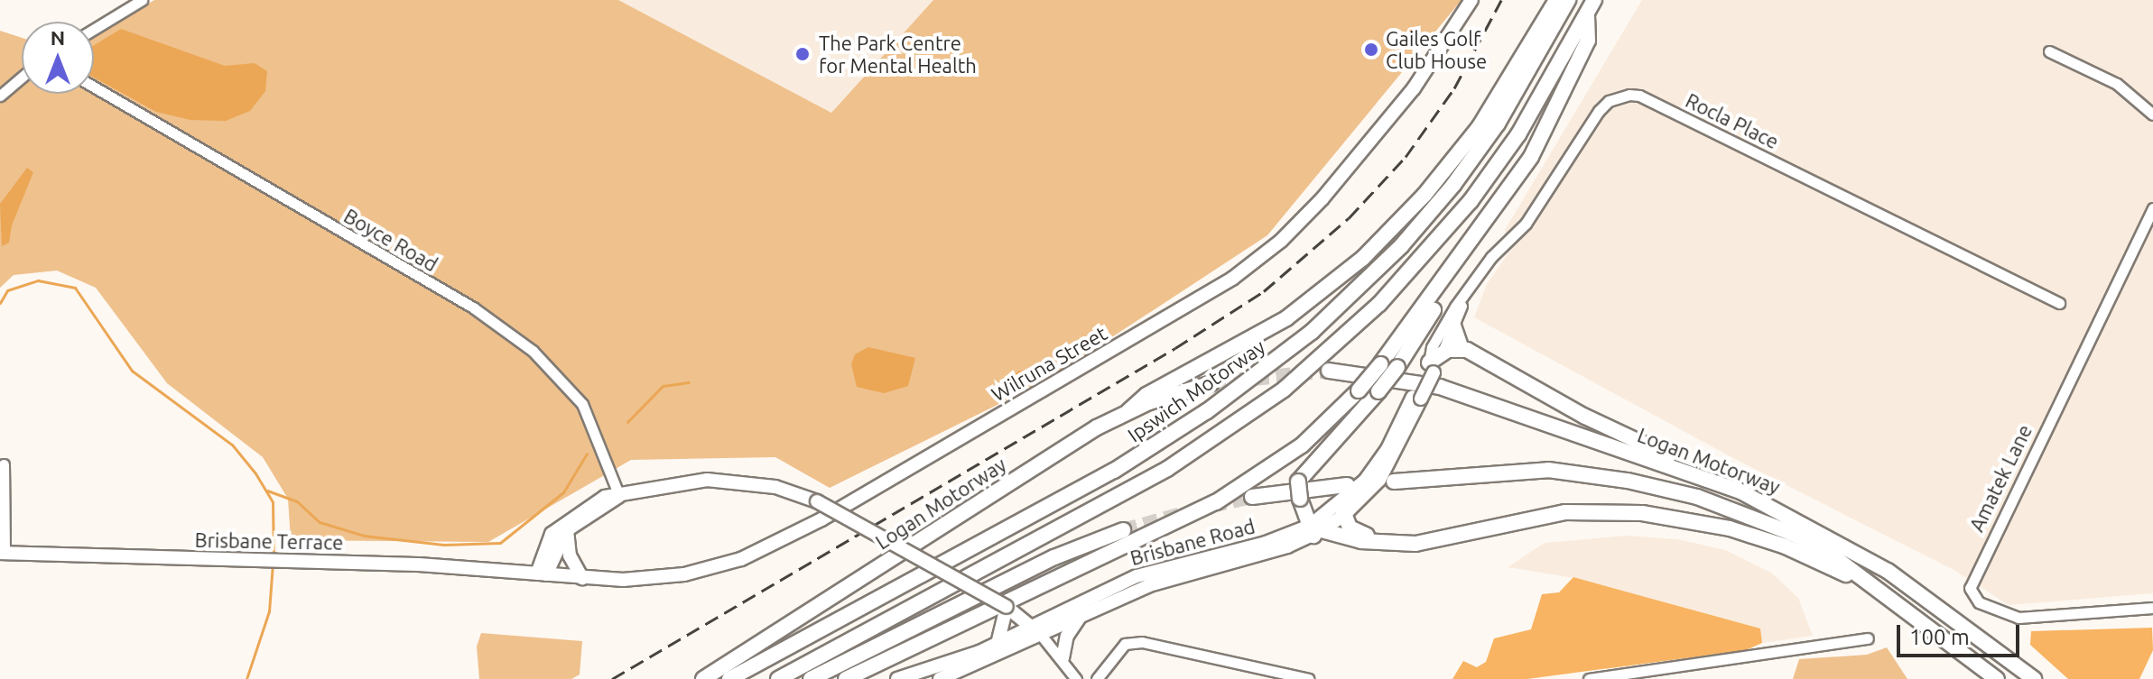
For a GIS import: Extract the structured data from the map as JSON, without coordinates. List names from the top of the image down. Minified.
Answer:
{"streets":{"highway":["Ipswich Motorway","Logan Motorway"],"main road":["Wilruna Street","Brisbane Terrace","Brisbane Road"],"street":["Rocla Place","Boyce Road","Amatek Lane"]},"crossings":[["Rocla Place","Brisbane Road"],["Wilruna Street","Brisbane Terrace"]],"places":["Gailes Golf Club House","The Park Centre for Mental Health"],"scale_bar":"100 m","north":"top"}
